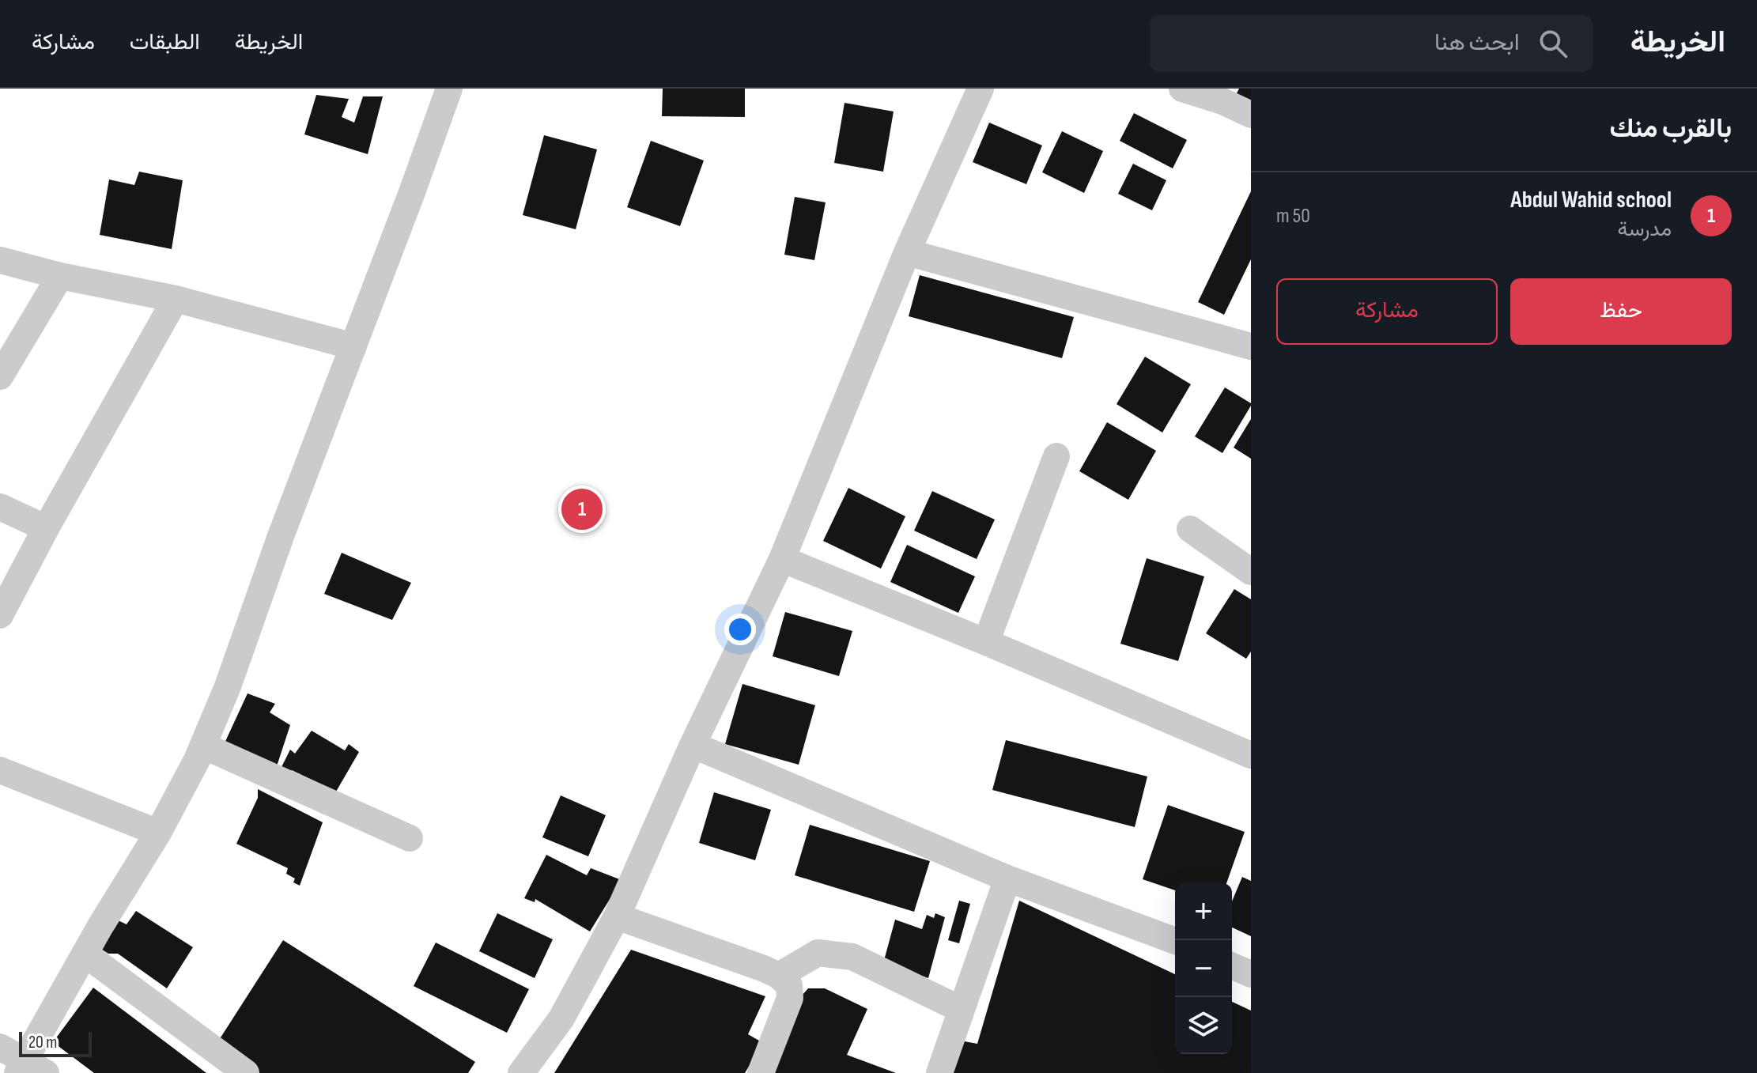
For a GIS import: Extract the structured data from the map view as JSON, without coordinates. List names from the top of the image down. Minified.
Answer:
{"scale_bar":"20 m","page":{"header":"الخريطة","search":"ابحث هنا","nav":["الخريطة","الطبقات","مشاركة"],"heading":"بالقرب منك","list":[{"mark":"1","name":"Abdul Wahid school","note":"مدرسة","value":"50 m"}],"buttons":["حفظ","مشاركة"],"pins":"1","map_buttons":["+","−"],"scale":"20 m"}}
